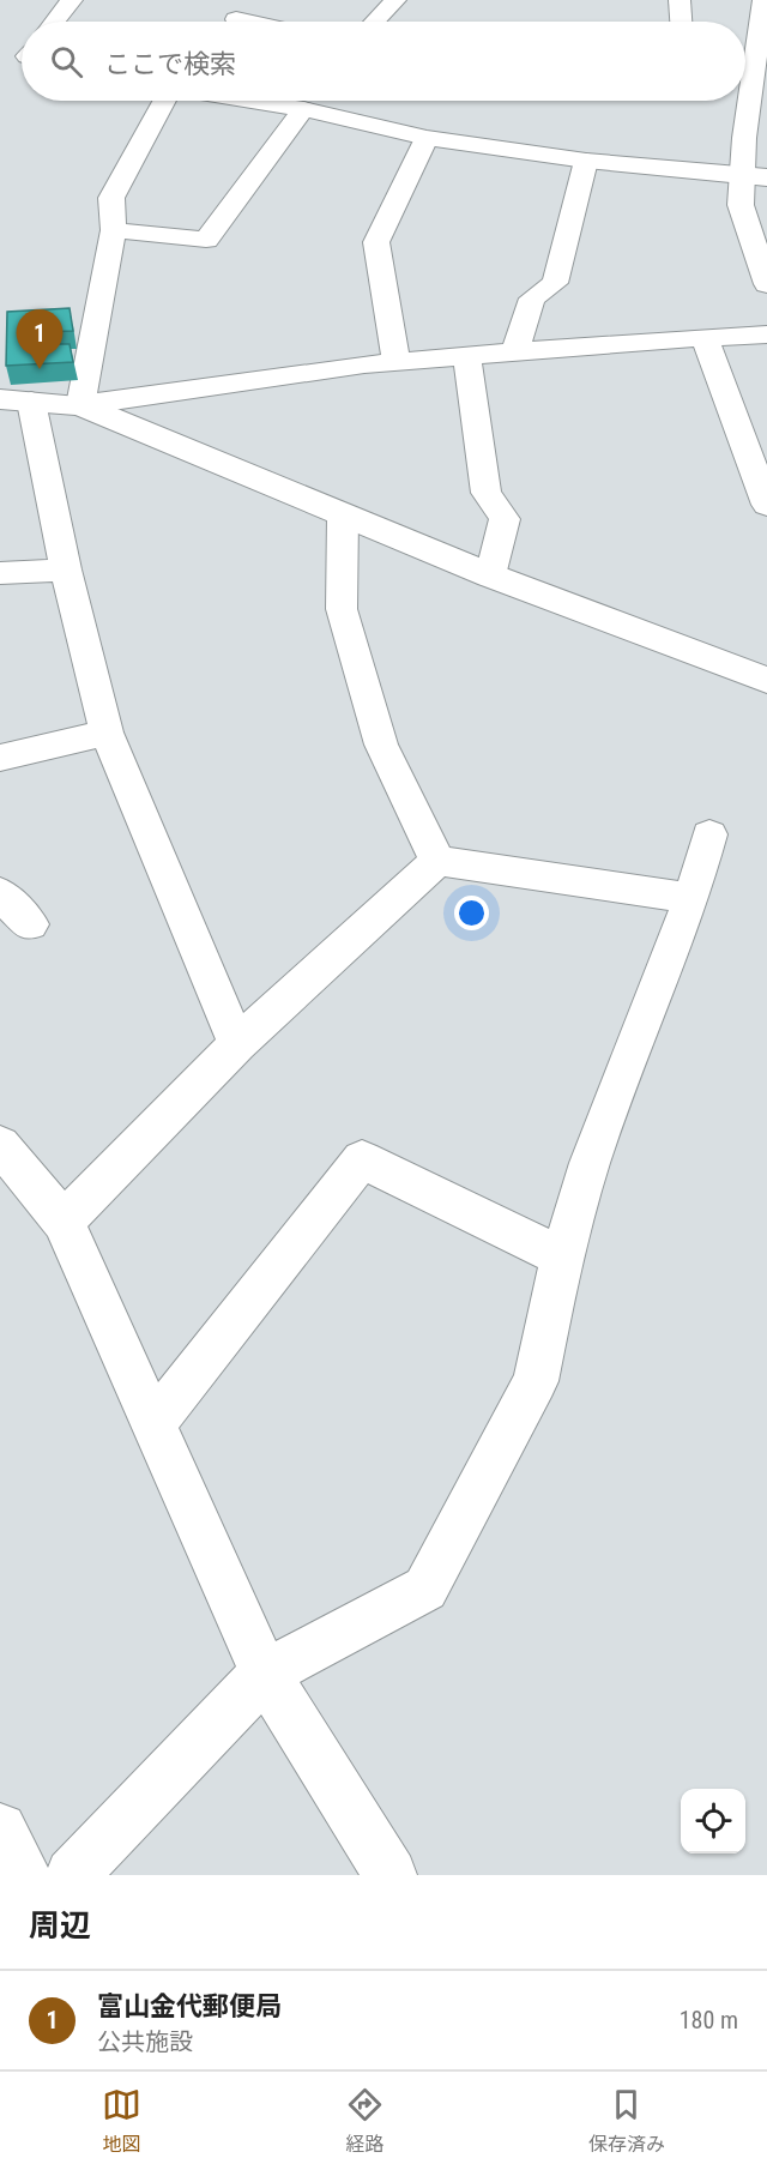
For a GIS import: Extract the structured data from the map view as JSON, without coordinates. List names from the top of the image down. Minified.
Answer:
{"page":{"search":"ここで検索","pins":"1","heading":"周辺","list":[{"mark":"1","name":"富山金代郵便局","note":"公共施設","value":"180 m"}],"nav":["地図","経路","保存済み"]}}
